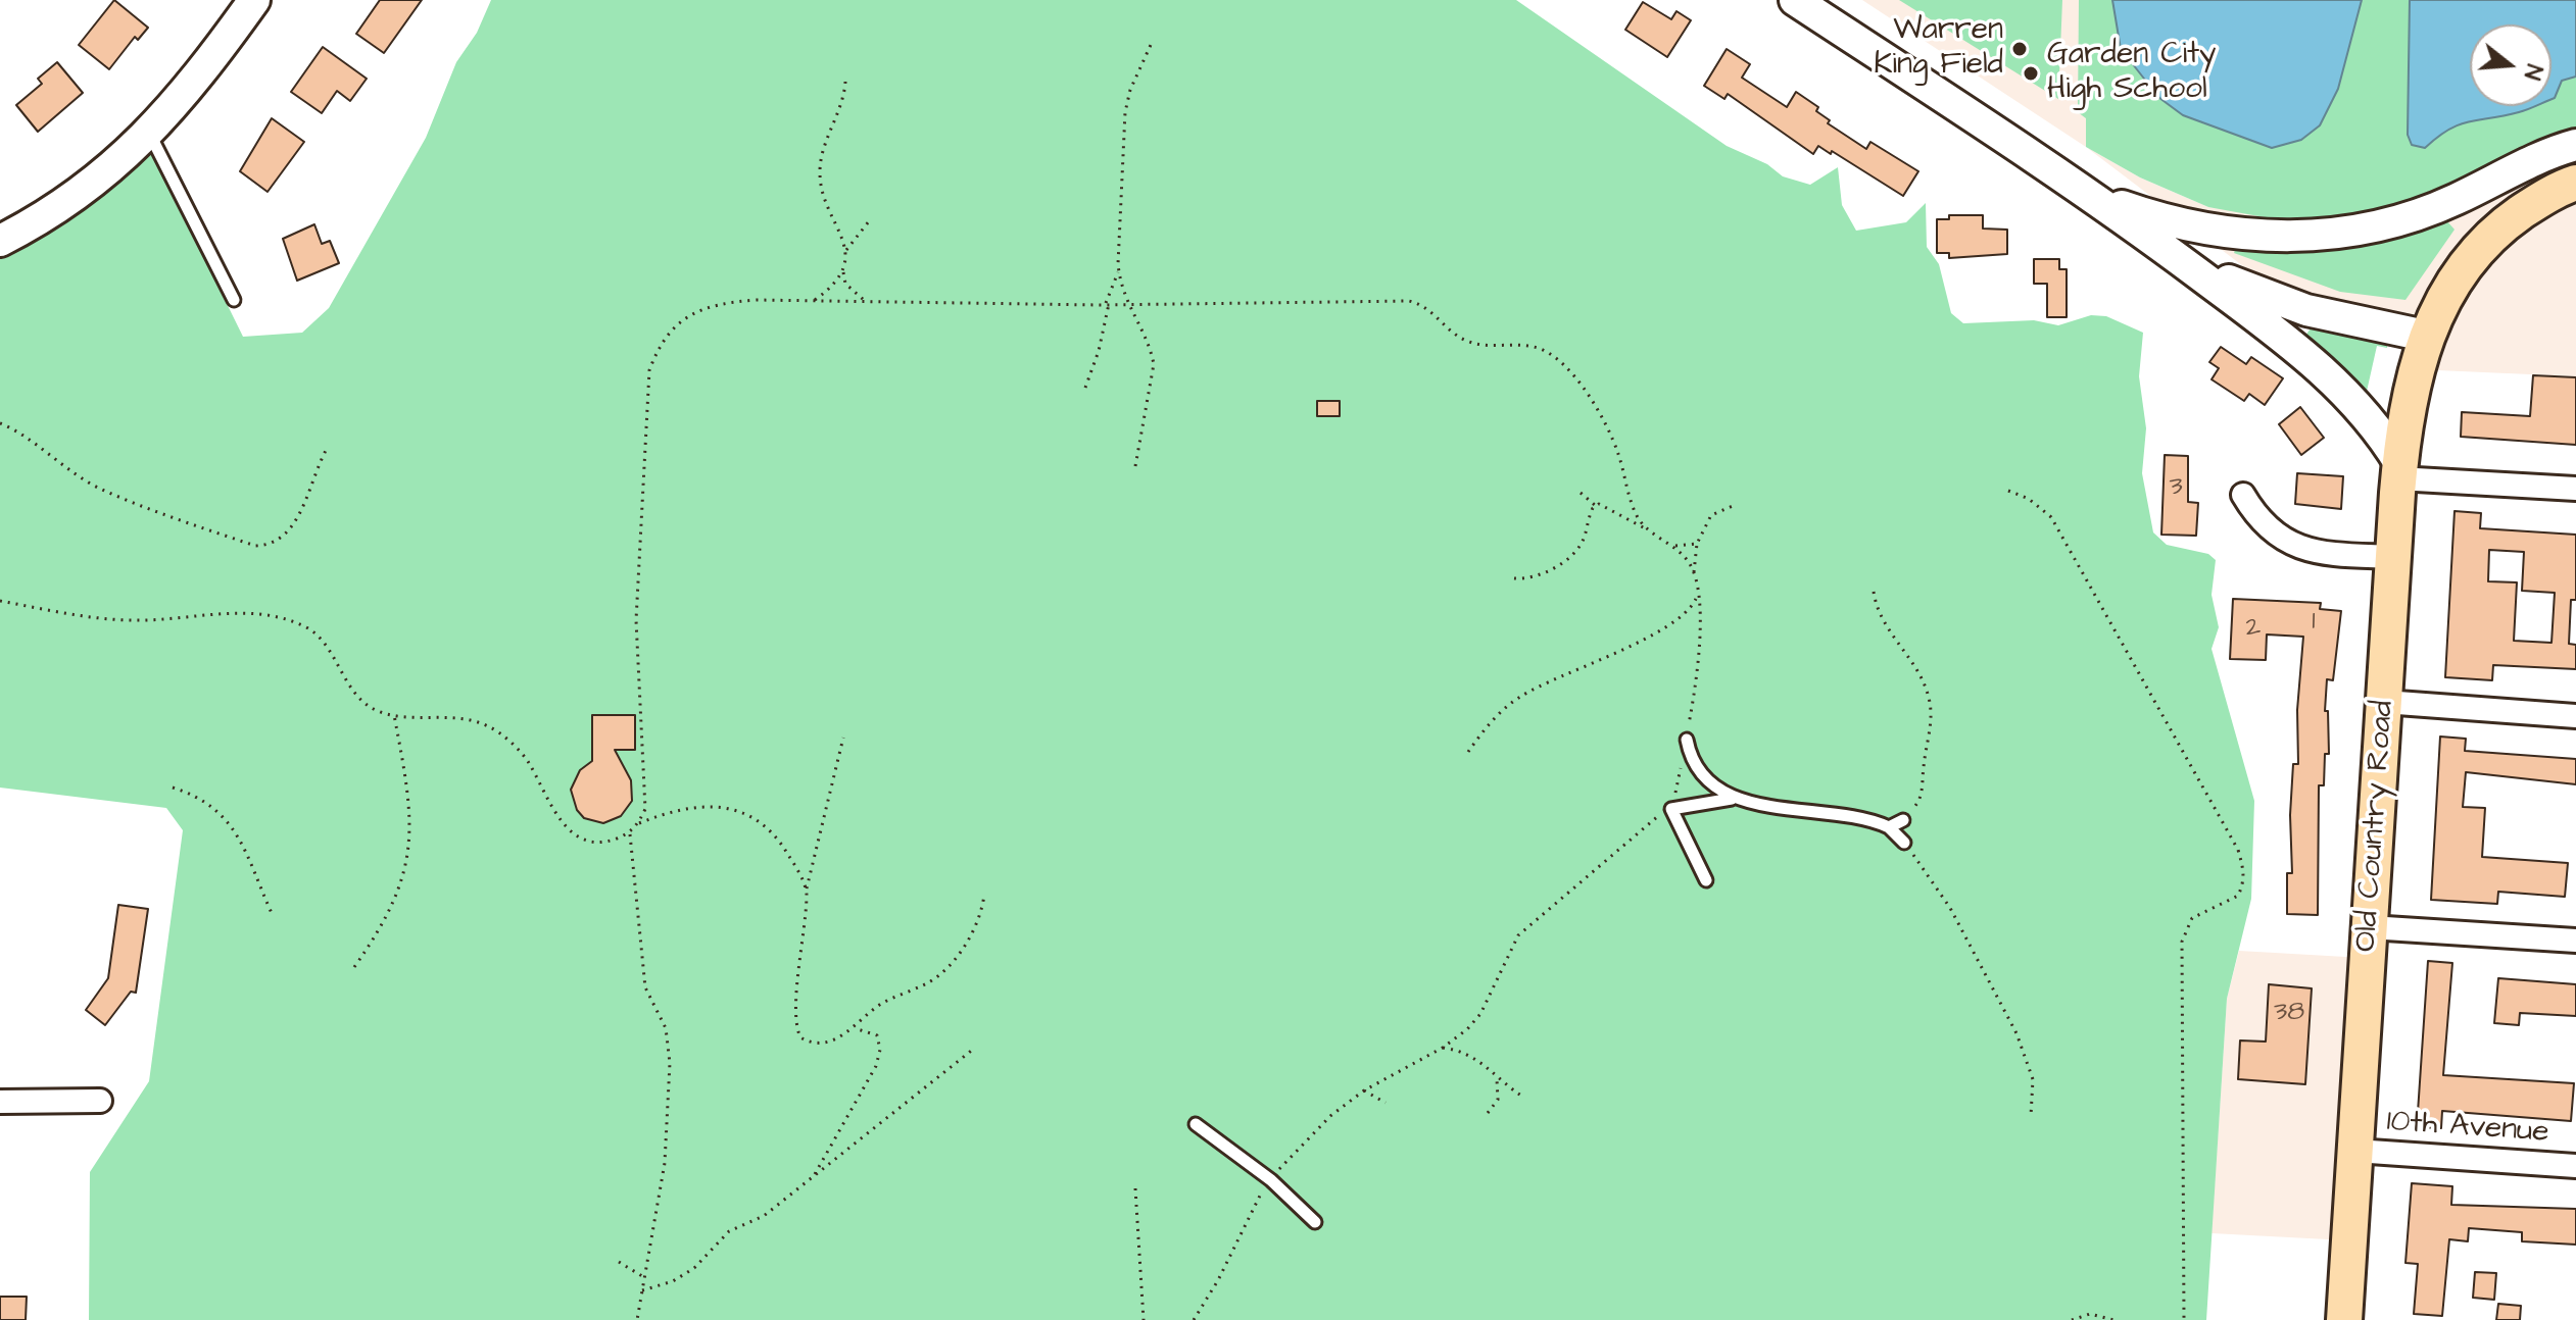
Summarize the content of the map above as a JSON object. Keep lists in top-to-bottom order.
{
  "streets": {
    "main road": ["Old Country Road"],
    "street": ["10th Avenue"]
  },
  "crossings": [
    ["Old Country Road", "10th Avenue"]
  ],
  "places": ["Warren King Field", "Garden City High School"],
  "house_numbers": [
    "3",
    "1",
    "2",
    "38"
  ],
  "north": "right"
}
